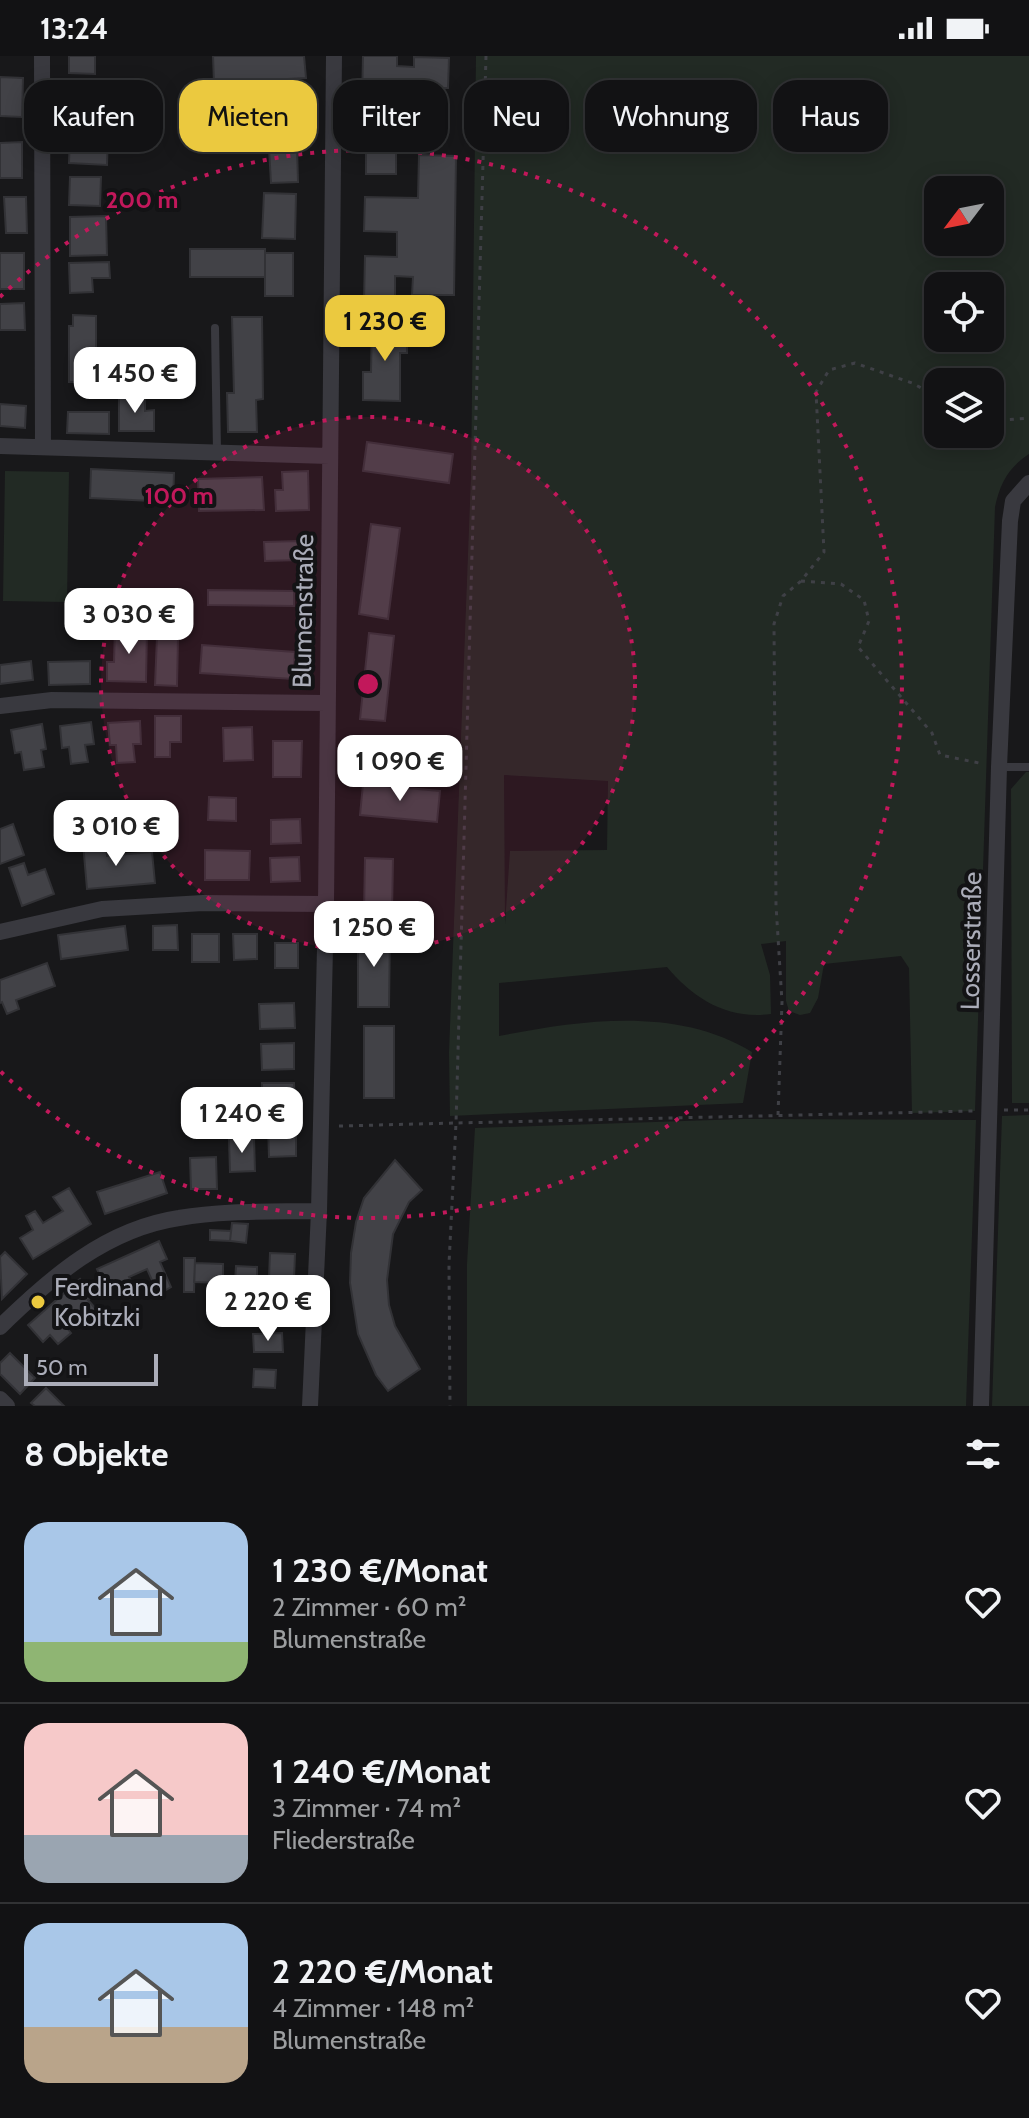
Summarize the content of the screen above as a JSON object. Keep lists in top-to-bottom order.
{
  "streets": {
    "street": ["Blumenstraße", "Losserstraße"]
  },
  "places": ["Ferdinand Kobitzki"],
  "scale_bar": "50 m",
  "north": "bottom left",
  "page": {
    "status": "13:24",
    "chip": [
      "Kaufen",
      "Mieten",
      "Filter",
      "Neu",
      "Wohnung",
      "Haus"
    ],
    "price": [
      "1 230 €",
      "1 450 €",
      "3 030 €",
      "1 090 €",
      "3 010 €",
      "1 250 €",
      "1 240 €",
      "2 220 €"
    ],
    "scale": "50 m",
    "heading": "8 Objekte",
    "list": [
      {
        "name": "1 230 €/Monat",
        "note": "2 Zimmer · 60 m² · Blumenstraße"
      },
      {
        "name": "1 240 €/Monat",
        "note": "3 Zimmer · 74 m² · Fliederstraße"
      },
      {
        "name": "2 220 €/Monat",
        "note": "4 Zimmer · 148 m² · Blumenstraße"
      }
    ]
  },
  "rings": ["200 m", "100 m"]
}
